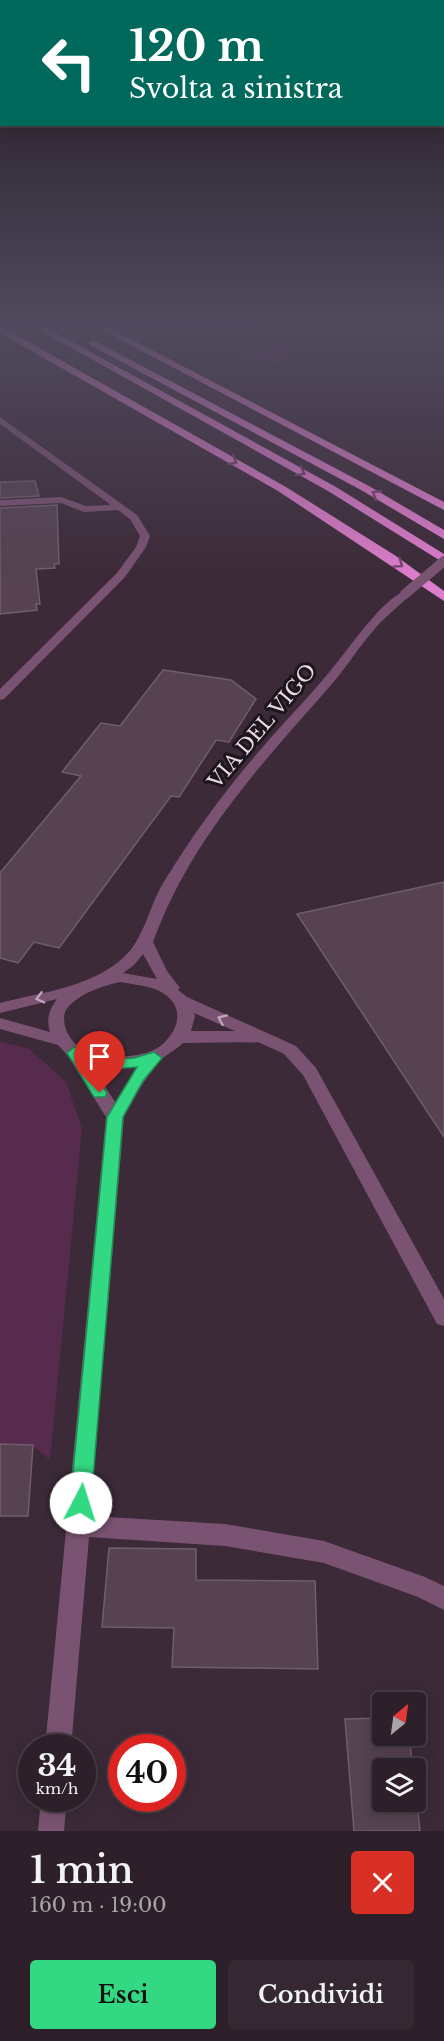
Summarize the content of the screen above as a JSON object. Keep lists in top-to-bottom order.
{
  "streets": {
    "street": ["VIA DEL VIGO"]
  },
  "north": "top right",
  "page": {
    "turn": ["120 m", "Svolta a sinistra"],
    "speed": "34 km/h",
    "limit": "40",
    "heading": ["1 min", "160 m · 19:00"],
    "buttons": ["Esci", "Condividi"]
  }
}
